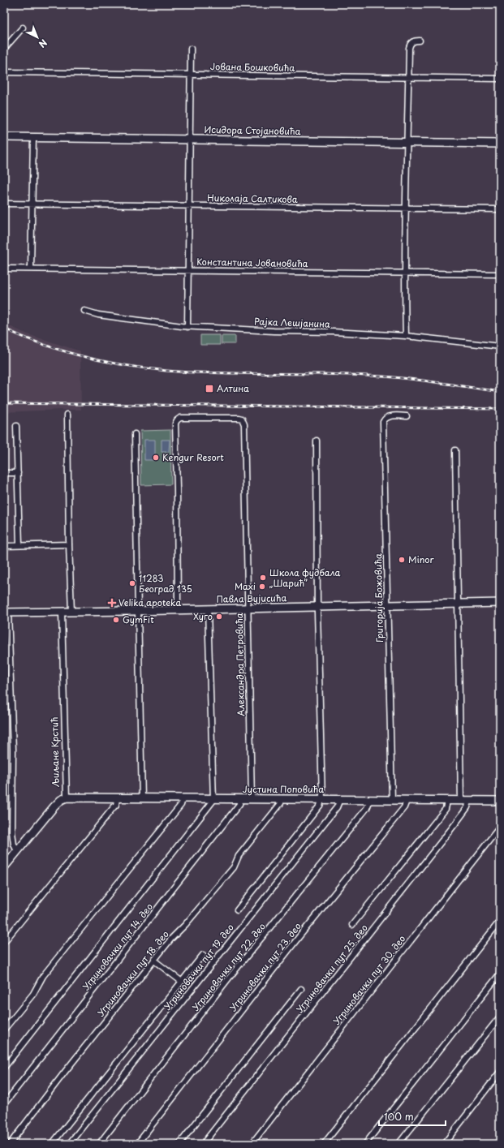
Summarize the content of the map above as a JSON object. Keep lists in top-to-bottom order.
{
  "streets": {
    "street": [
      "Јована Бошковића",
      "Исидора Стојановића",
      "Николаја Салтикова",
      "Константина Јовановића",
      "Рајка Лешјанина",
      "Григорија Божовића",
      "Павла Вујисића",
      "Александра Петровића",
      "Љиљане Крстић",
      "Јустина Поповића",
      "Угриновачки пут 14. део",
      "Угриновачки пут 19. део",
      "Угриновачки пут 22. део",
      "Угриновачки пут 23. део",
      "Угриновачки пут 25. део",
      "Угриновачки пут 18. део",
      "Угриновачки пут 30. део"
    ]
  },
  "crossings": [
    ["Григорија Божовића", "Павла Вујисића"],
    ["Григорија Божовића", "Јустина Поповића"],
    ["Павла Вујисића", "Александра Петровића"],
    ["Павла Вујисића", "Љиљане Крстић"],
    ["Александра Петровића", "Јустина Поповића"],
    ["Љиљане Крстић", "Јустина Поповића"],
    ["Јустина Поповића", "Угриновачки пут 14. део"],
    ["Јустина Поповића", "Угриновачки пут 19. део"],
    ["Јустина Поповића", "Угриновачки пут 22. део"],
    ["Јустина Поповића", "Угриновачки пут 23. део"],
    ["Јустина Поповића", "Угриновачки пут 25. део"],
    ["Јустина Поповића", "Угриновачки пут 18. део"]
  ],
  "places": {
    "transit": ["Алтина"],
    "other": [
      "Kengur Resort",
      "Minor",
      "Школа фудбала „Шарић”",
      "11283 Београд 135",
      "Maxi",
      "Хуго",
      "GymFit"
    ],
    "health": ["Velika apoteka"]
  },
  "scale_bar": "100 m",
  "north": "bottom right"
}
